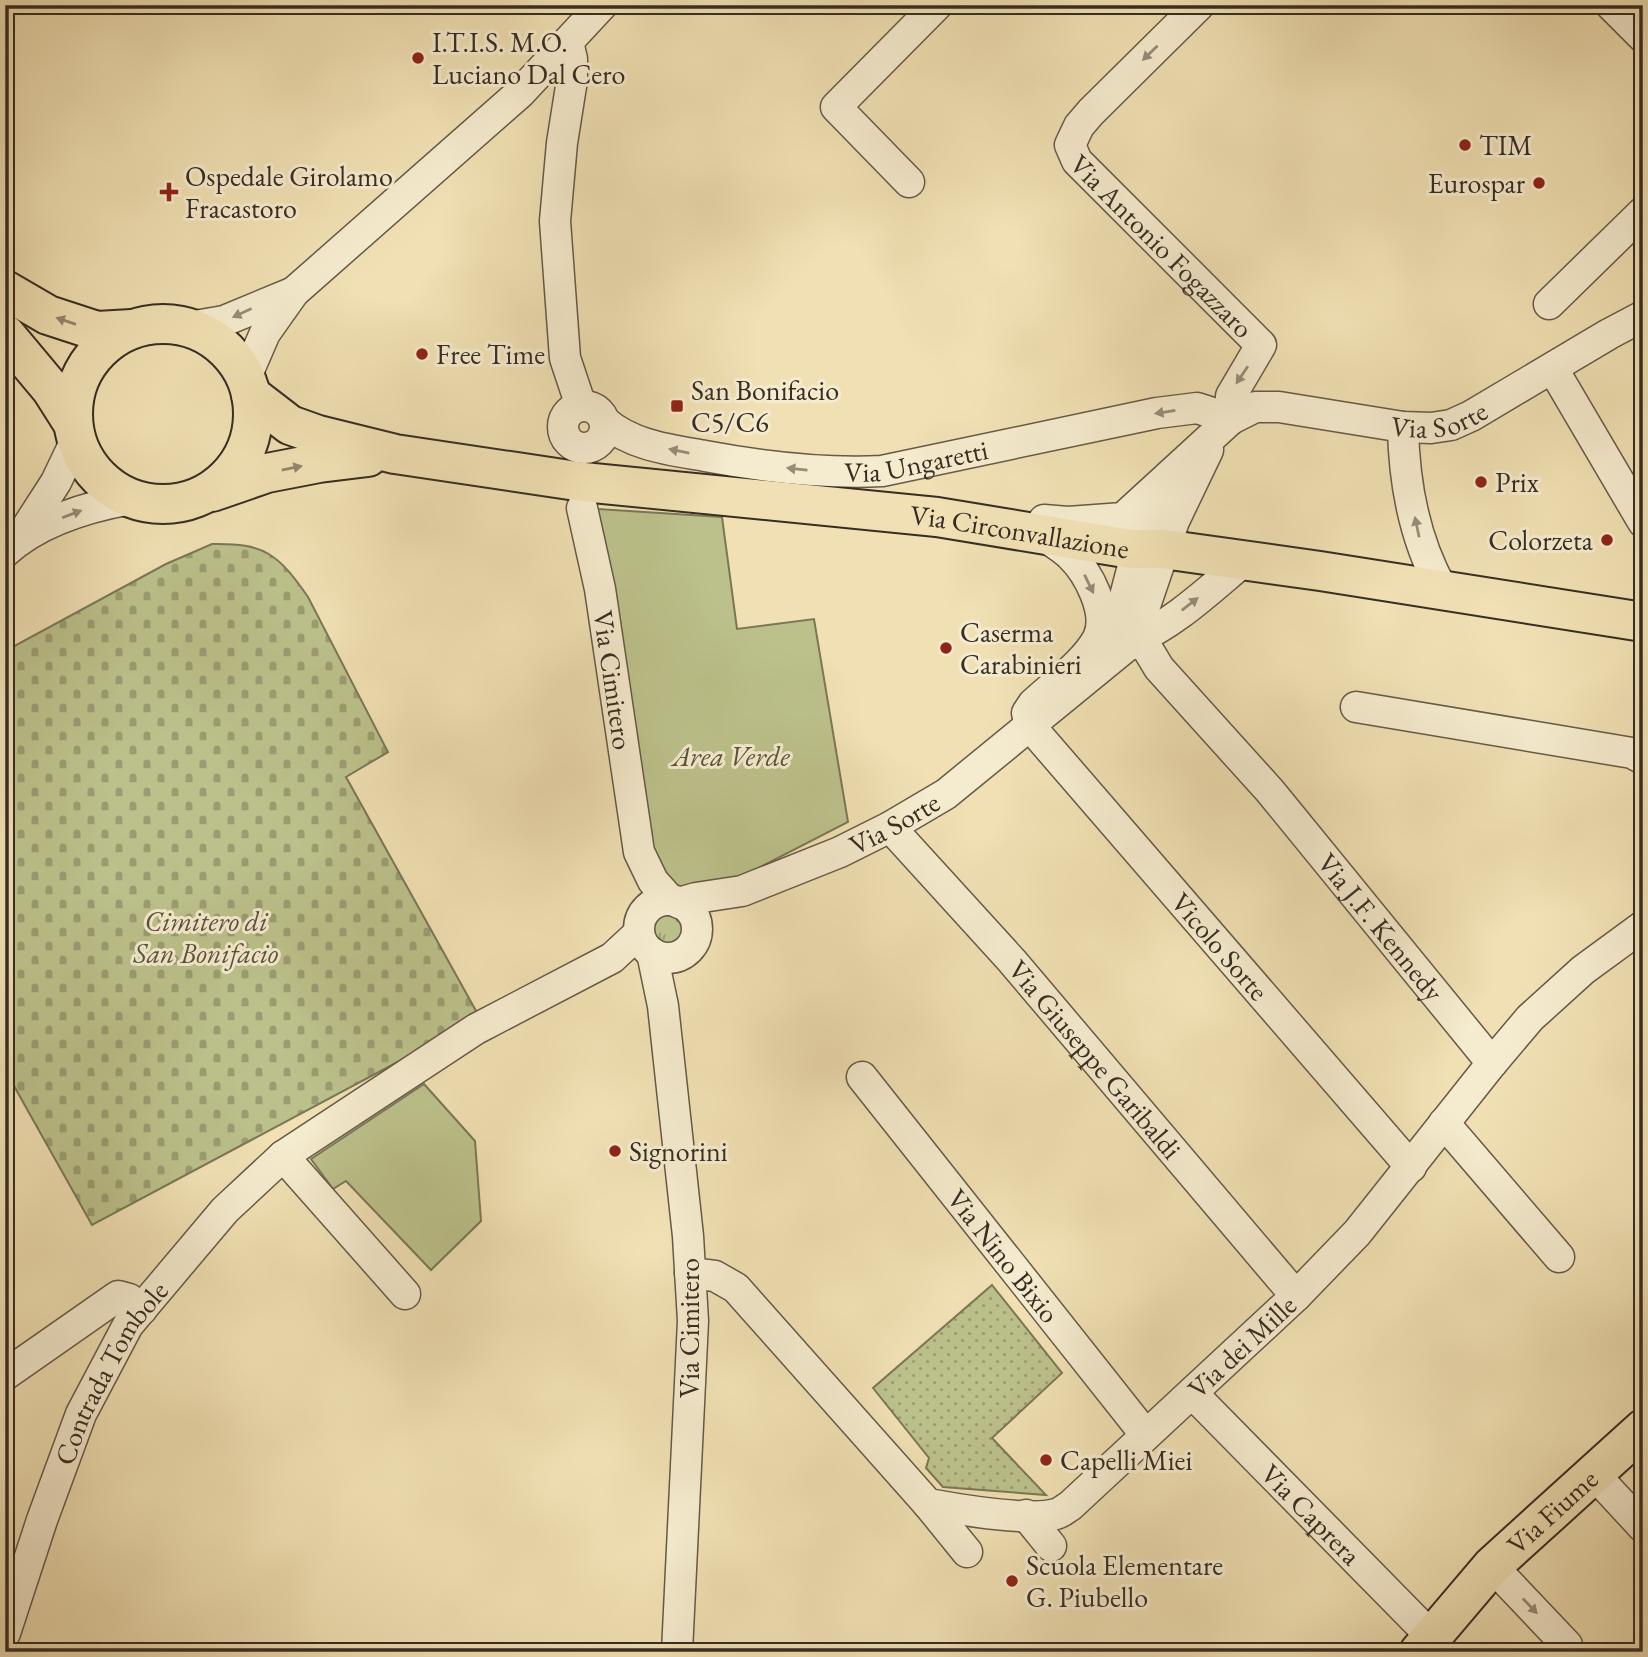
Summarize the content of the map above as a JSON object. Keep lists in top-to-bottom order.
{
  "streets": {
    "main road": ["Via Circonvallazione", "Via Fiume"],
    "street": [
      "Via Antonio Fogazzaro",
      "Via Sorte",
      "Via Ungaretti",
      "Via Cimitero",
      "Via J.F. Kennedy",
      "Vicolo Sorte",
      "Via Giuseppe Garibaldi",
      "Via Nino Bixio",
      "Via dei Mille",
      "Contrada Tombole",
      "Via Caprera"
    ]
  },
  "crossings": [
    ["Via Antonio Fogazzaro", "Via Sorte"],
    ["Via Antonio Fogazzaro", "Via Ungaretti"],
    ["Via Sorte", "Via Ungaretti"],
    ["Via Sorte", "Via Circonvallazione"],
    ["Via Sorte", "Via Cimitero"],
    ["Via Sorte", "Via J.F. Kennedy"],
    ["Via Sorte", "Vicolo Sorte"],
    ["Via Sorte", "Via Giuseppe Garibaldi"],
    ["Via Sorte", "Contrada Tombole"],
    ["Via Cimitero", "Contrada Tombole"],
    ["Via J.F. Kennedy", "Via dei Mille"],
    ["Vicolo Sorte", "Via dei Mille"],
    ["Via Giuseppe Garibaldi", "Via dei Mille"],
    ["Via Nino Bixio", "Via dei Mille"],
    ["Via dei Mille", "Via Caprera"],
    ["Via Fiume", "Via Caprera"]
  ],
  "parks": ["Area Verde", "Cimitero di San Bonifacio"],
  "places": {
    "other": [
      "I.T.I.S. M.O. Luciano Dal Cero",
      "TIM",
      "Eurospar",
      "Free Time",
      "Prix",
      "Colorzeta",
      "Caserma Carabinieri",
      "Signorini",
      "Capelli Miei",
      "Scuola Elementare G. Piubello"
    ],
    "health": ["Ospedale Girolamo Fracastoro"],
    "transit": ["San Bonifacio C5/C6"]
  }
}
